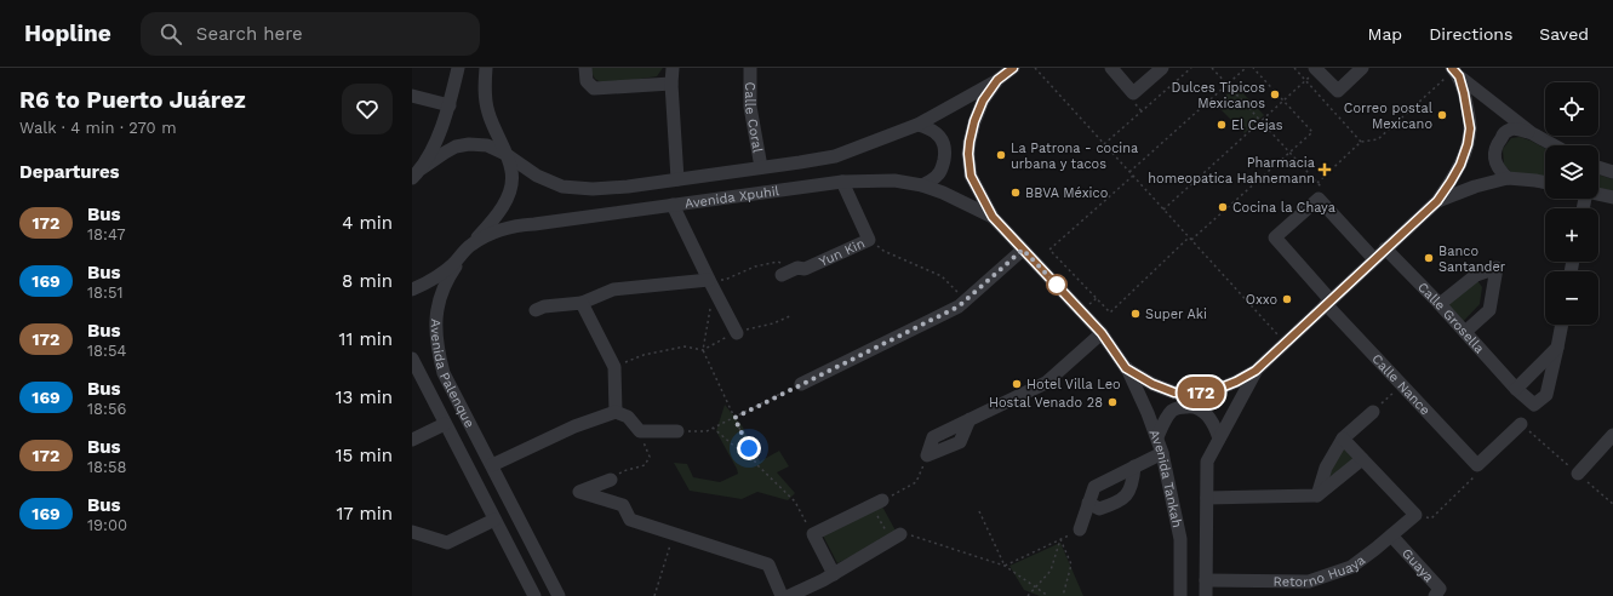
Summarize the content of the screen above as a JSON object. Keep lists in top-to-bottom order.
{
  "streets": {
    "street": [
      "Calle Coral",
      "Avenida Xpuhil",
      "Yun Kin",
      "Calle Grosella",
      "Avenida Palenque",
      "Calle Nance",
      "Avenida Tankah",
      "Guaya",
      "Retorno Huaya"
    ]
  },
  "crossings": [
    ["Calle Coral", "Avenida Xpuhil"],
    ["Avenida Xpuhil", "Yun Kin"],
    ["Avenida Xpuhil", "Avenida Palenque"],
    ["Avenida Xpuhil", "Avenida Tankah"],
    ["Guaya", "Retorno Huaya"]
  ],
  "places": {
    "other": [
      "Dulces Típicos Mexicanos",
      "Correo postal Mexicano",
      "El Cejas",
      "La Patrona - cocina urbana y tacos",
      "BBVA México",
      "Cocina la Chaya",
      "Banco Santander",
      "Oxxo",
      "Super Aki",
      "Hotel Villa Leo",
      "Hostal Venado 28"
    ],
    "health": ["Pharmacia homeopatica Hahnemann"]
  },
  "lines": ["bus line 172"],
  "page": {
    "header": "Hopline",
    "search": "Search here",
    "nav": ["Map", "Directions", "Saved"],
    "heading": [
      ["R6 to Puerto Juárez", "Walk · 4 min · 270 m"],
      "Departures"
    ],
    "on_map": "172",
    "map_buttons": ["+", "−"],
    "list": [
      {
        "mark": "172",
        "name": "Bus",
        "note": "18:47",
        "value": "4 min"
      },
      {
        "mark": "169",
        "name": "Bus",
        "note": "18:51",
        "value": "8 min"
      },
      {
        "mark": "172",
        "name": "Bus",
        "note": "18:54",
        "value": "11 min"
      },
      {
        "mark": "169",
        "name": "Bus",
        "note": "18:56",
        "value": "13 min"
      },
      {
        "mark": "172",
        "name": "Bus",
        "note": "18:58",
        "value": "15 min"
      },
      {
        "mark": "169",
        "name": "Bus",
        "note": "19:00",
        "value": "17 min"
      }
    ]
  }
}
